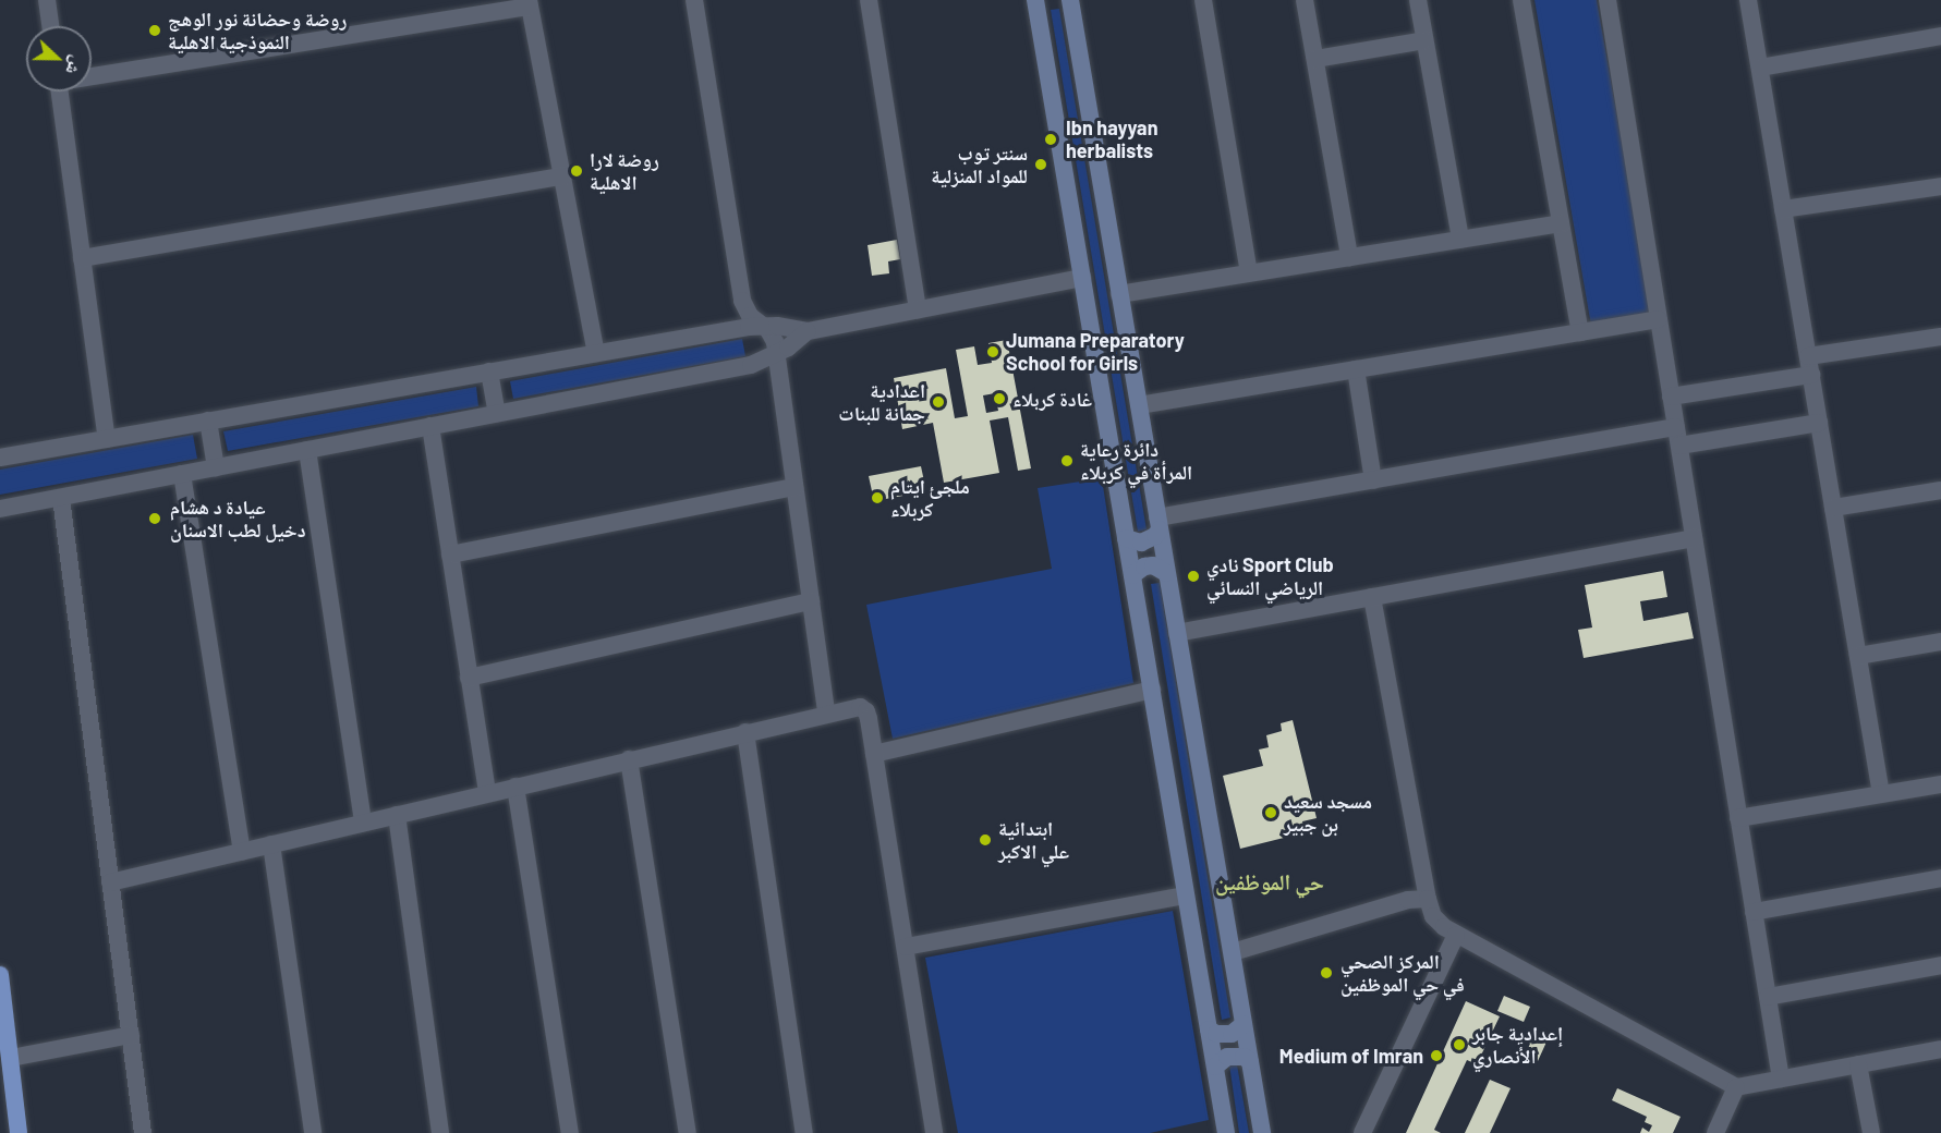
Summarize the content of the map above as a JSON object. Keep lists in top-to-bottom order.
{
  "districts": ["حي الموظفين"],
  "places": [
    "روضة وحضانة نور الوهج النموذجية الاهلية",
    "Ibn hayyan herbalists",
    "سنتر توب للمواد المنزلية",
    "روضة لارا الاهلية",
    "Jumana Preparatory School for Girls",
    "غادة كربلاء",
    "اعدادية جمانة للبنات",
    "دائرة رعاية المرأة في كربلاء",
    "ملجئ ايتام كربلاء",
    "عيادة د هشام دخيل لطب الاسنان",
    "نادي Sport Club الرياضي النسائي",
    "مسجد سعيد بن جبير",
    "ابتدائية علي الاكبر",
    "المركز الصحي في حي الموظفين",
    "إعدادية جابر الأنصاري",
    "Medium of Imran"
  ],
  "north": "right"
}
